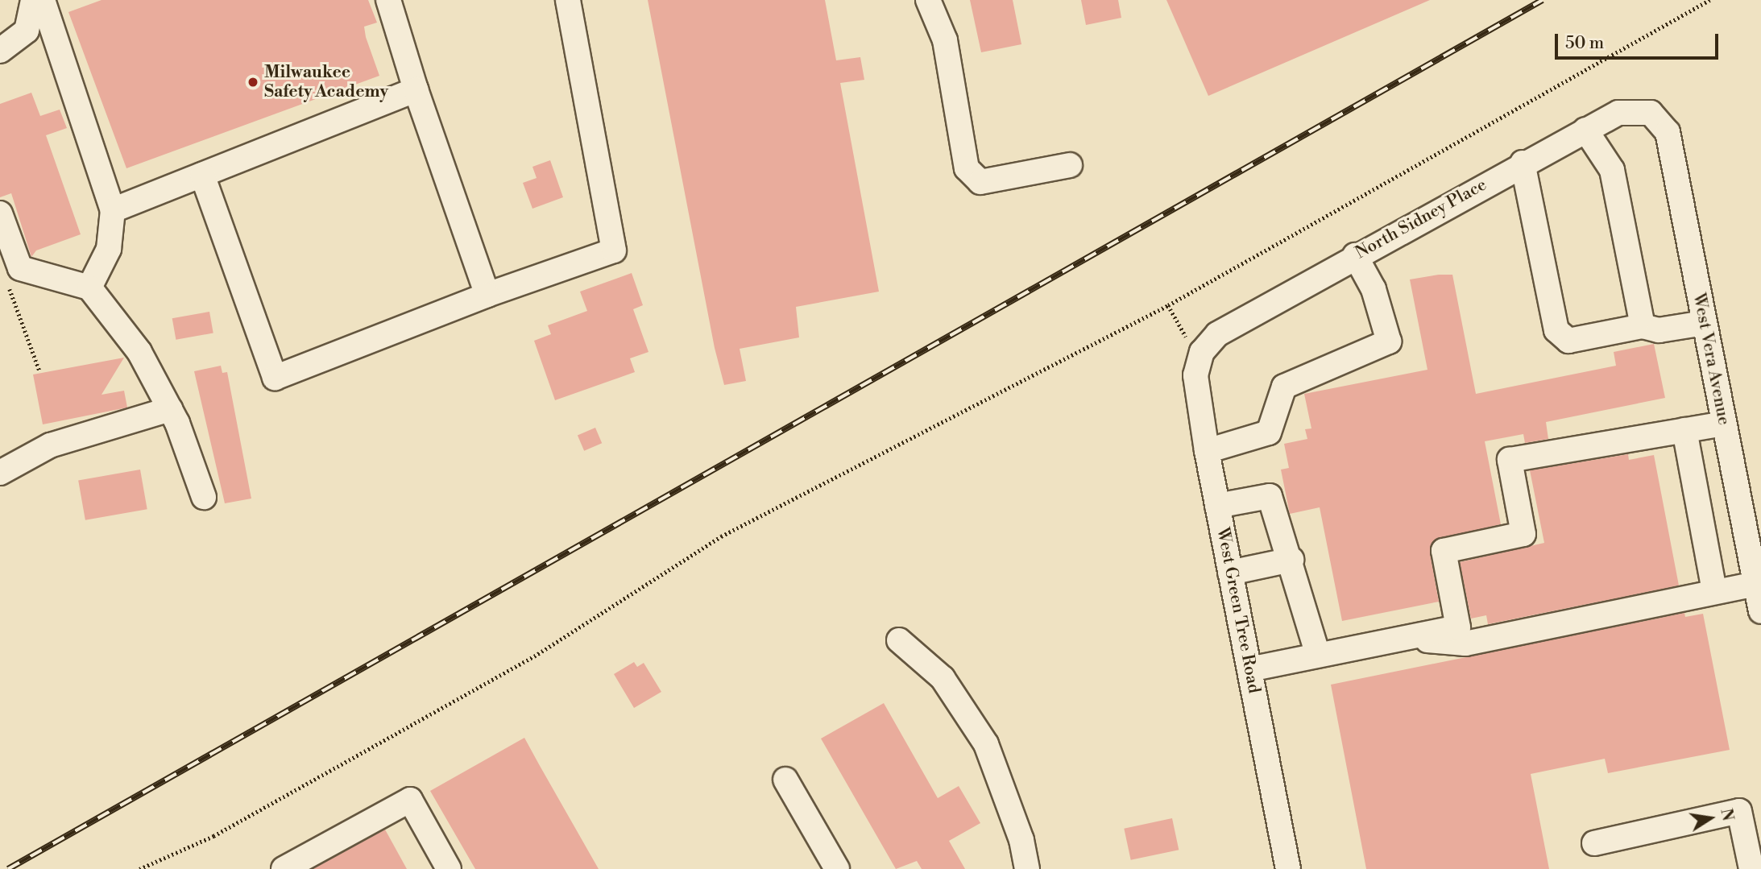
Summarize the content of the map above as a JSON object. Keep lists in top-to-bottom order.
{
  "streets": {
    "street": ["North Sidney Place", "West Vera Avenue", "West Green Tree Road"]
  },
  "crossings": [
    ["North Sidney Place", "West Vera Avenue"],
    ["North Sidney Place", "West Green Tree Road"]
  ],
  "places": ["Milwaukee Safety Academy"],
  "scale_bar": "50 m",
  "north": "right"
}
